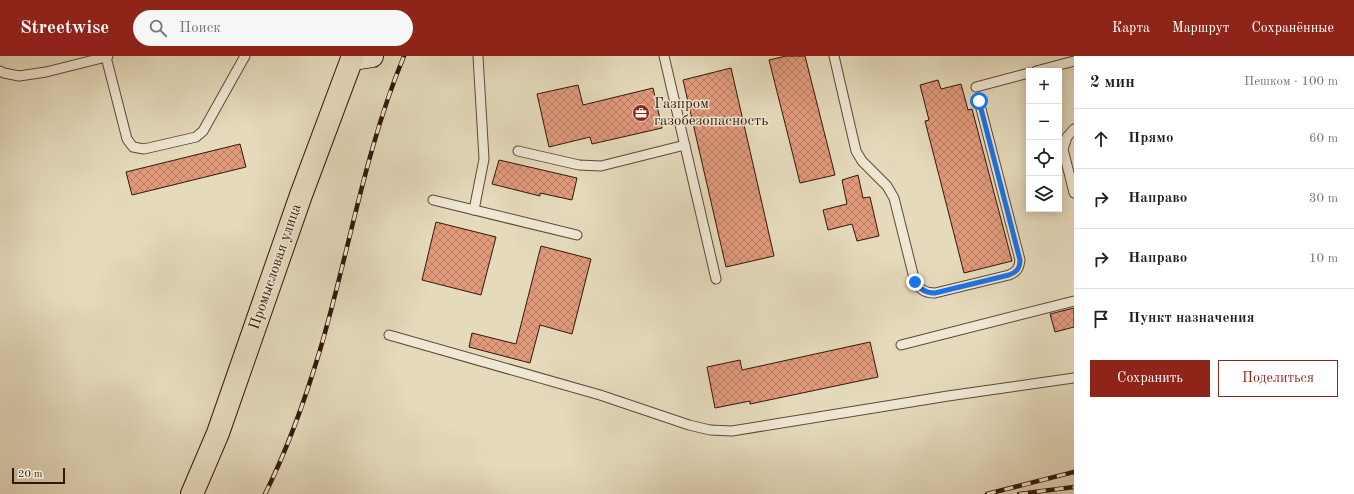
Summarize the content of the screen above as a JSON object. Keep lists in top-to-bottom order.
{
  "streets": {
    "highway": ["Промысловая улица"]
  },
  "places": {
    "office": ["Газпром газобезопасность"]
  },
  "scale_bar": "20 m",
  "page": {
    "header": "Streetwise",
    "search": "Поиск",
    "nav": ["Карта", "Маршрут", "Сохранённые"],
    "heading": ["2 мин", "Пешком · 100 m"],
    "map_buttons": ["+", "−"],
    "list": [
      ["Прямо", "60 m"],
      ["Направо", "30 m"],
      ["Направо", "10 m"],
      "Пункт назначения"
    ],
    "buttons": ["Сохранить", "Поделиться"],
    "scale": "20 m"
  }
}
